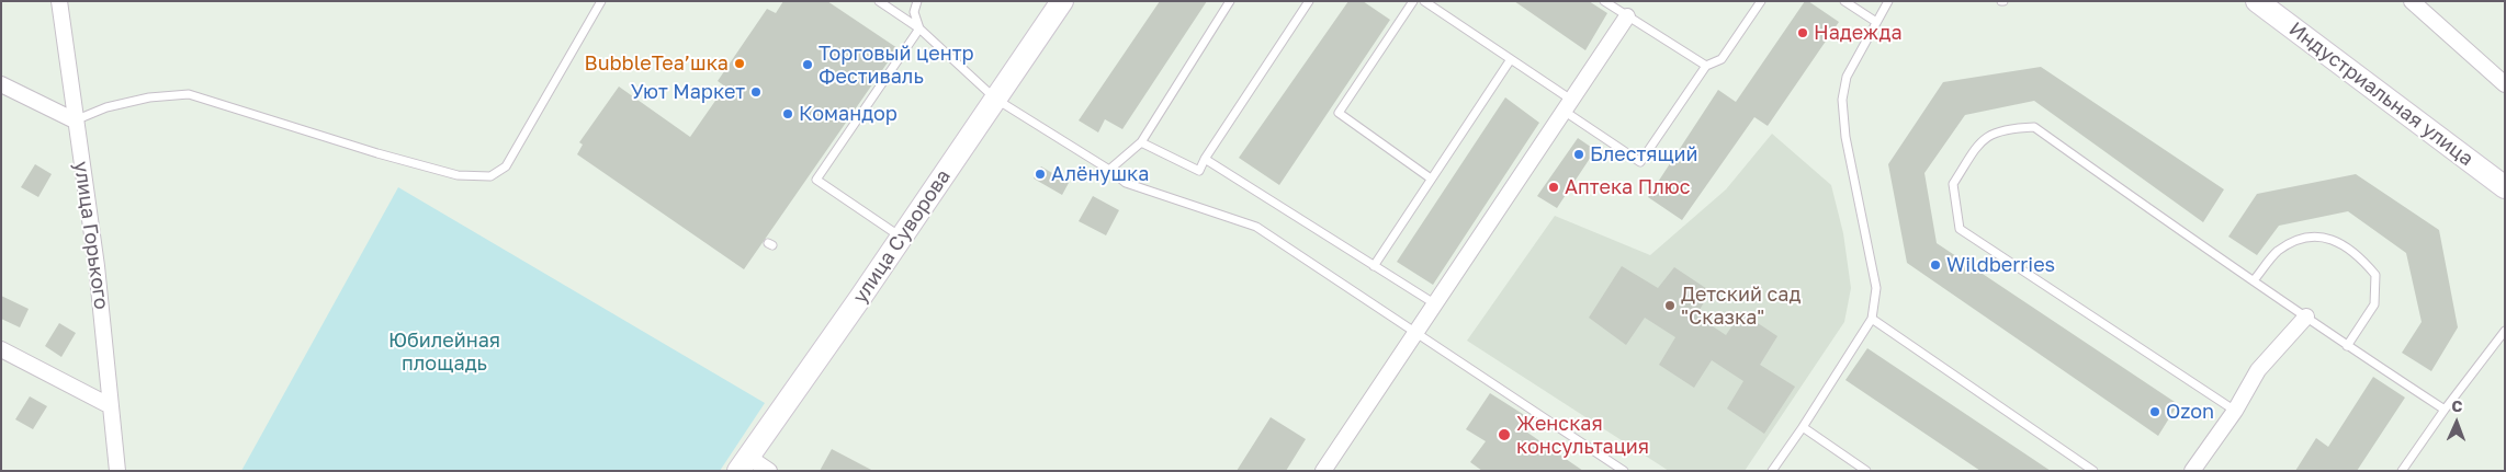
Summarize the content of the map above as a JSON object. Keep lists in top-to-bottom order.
{
  "streets": {
    "street": ["Индустриальная улица", "улица Горького", "улица Суворова"]
  },
  "parks": ["Юбилейная площадь"],
  "places": [
    "Надежда",
    "BubbleTea’шка",
    "Торговый центр Фестиваль",
    "Уют Маркет",
    "Командор",
    "Блестящий",
    "Алёнушка",
    "Аптека Плюс",
    "Wildberries",
    "Детский сад \"Сказка\"",
    "Ozon",
    "Женская консультация"
  ],
  "north": "top"
}
